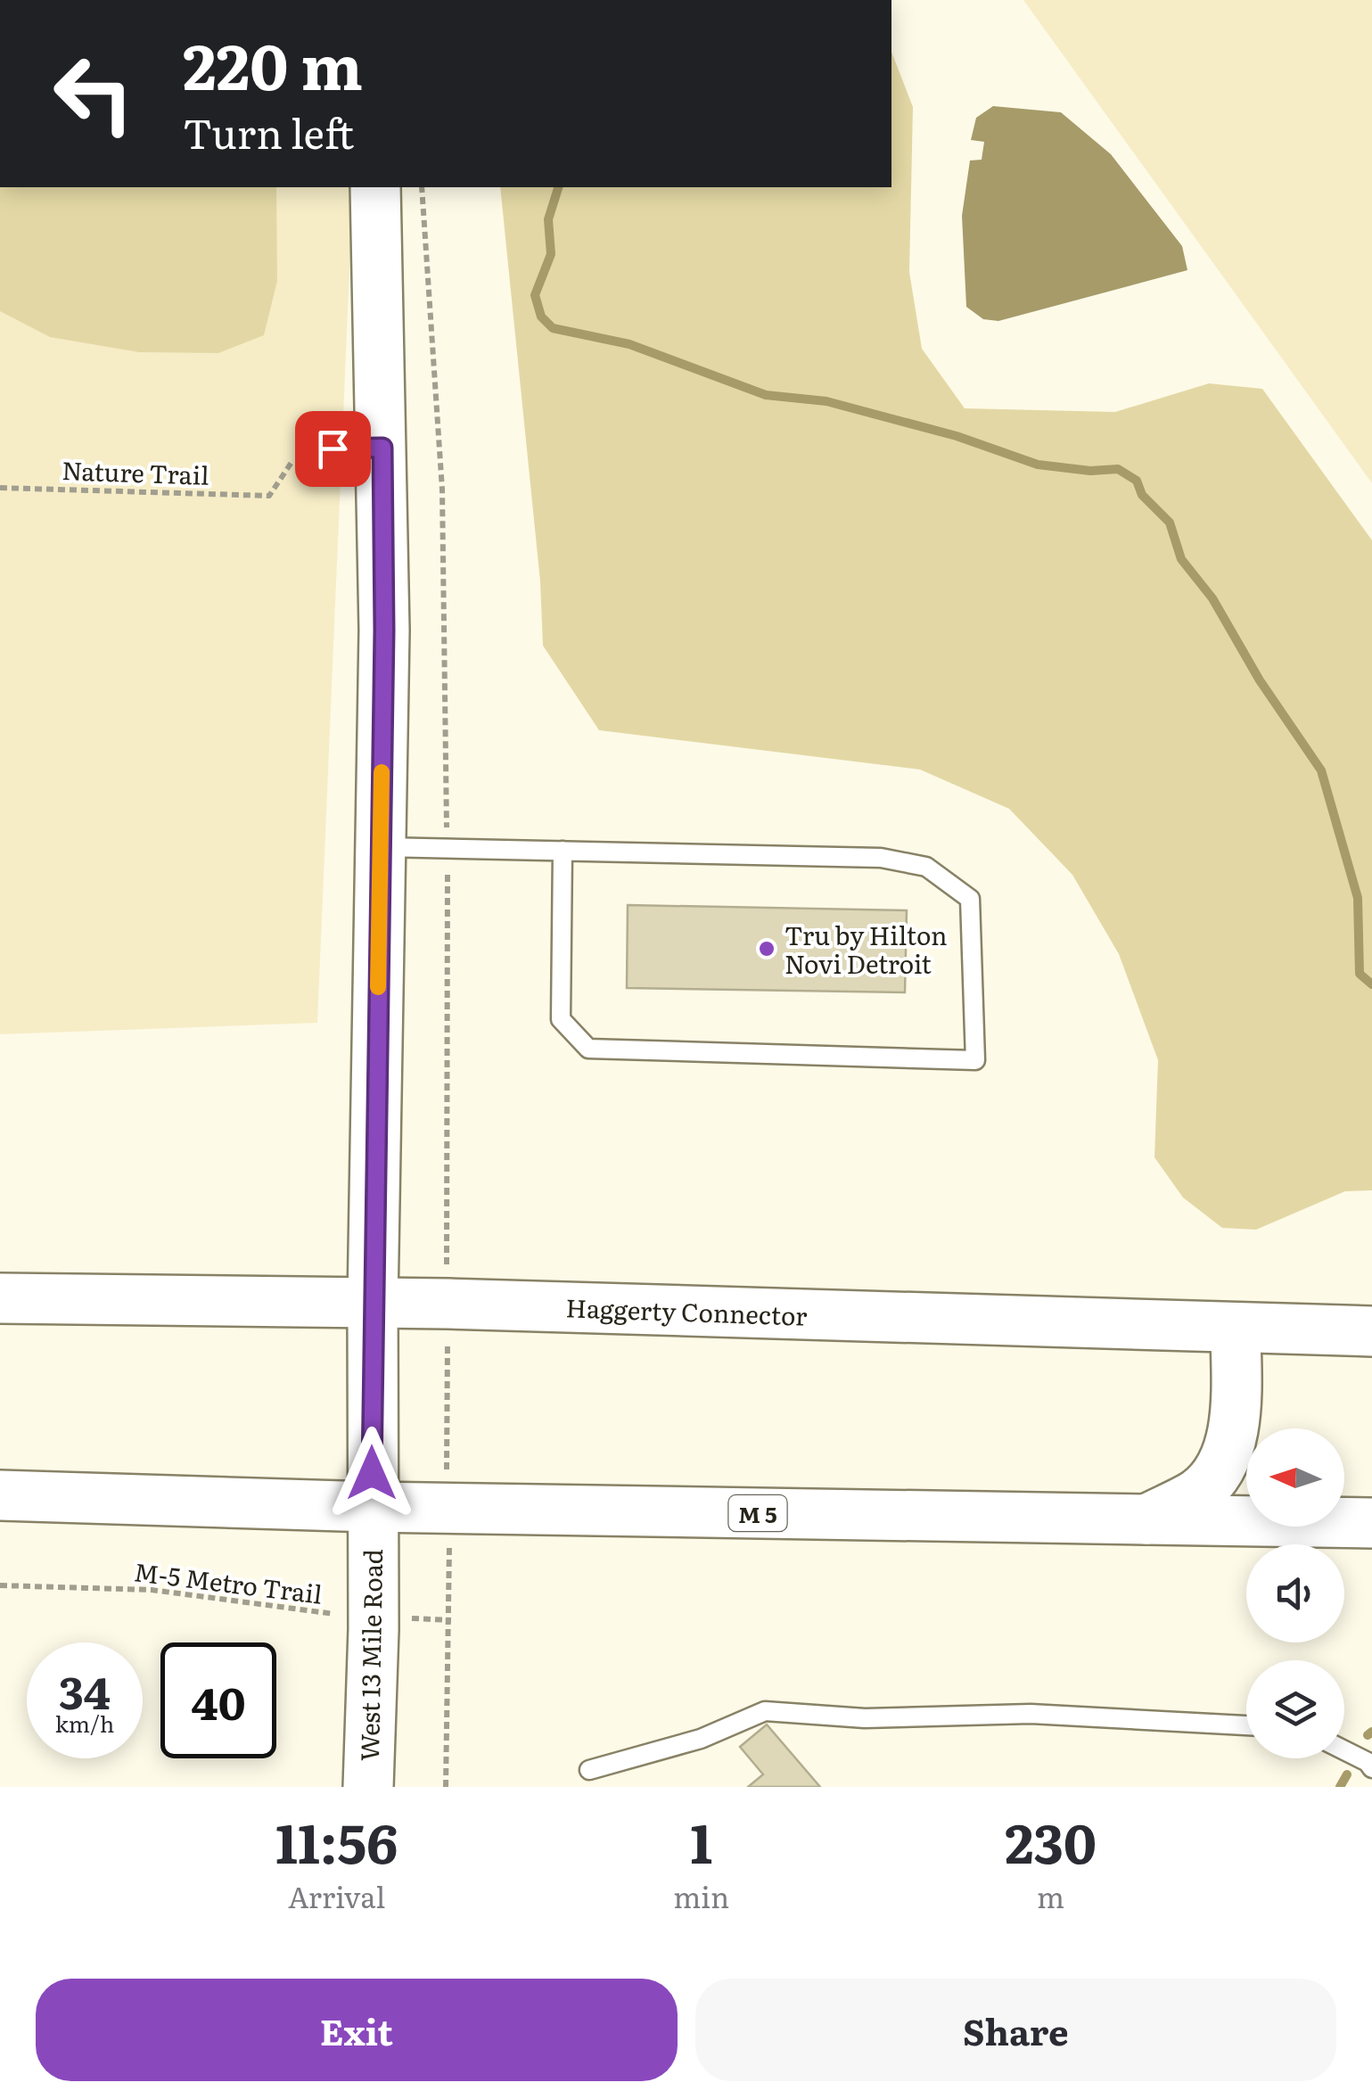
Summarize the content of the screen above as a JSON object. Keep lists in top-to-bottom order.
{
  "streets": {
    "main road": ["Haggerty Connector", "M 5", "West 13 Mile Road"],
    "path": ["Nature Trail", "M-5 Metro Trail"]
  },
  "crossings": [
    ["Haggerty Connector", "West 13 Mile Road"],
    ["M 5", "West 13 Mile Road"],
    ["M-5 Metro Trail", "West 13 Mile Road"]
  ],
  "places": ["Tru by Hilton Novi Detroit"],
  "north": "left",
  "page": {
    "turn": ["220 m", "Turn left"],
    "speed": "34 km/h",
    "limit": "40",
    "eta": [
      "11:56",
      "Arrival",
      "1",
      "min",
      "230",
      "m"
    ],
    "buttons": ["Exit", "Share"]
  }
}
